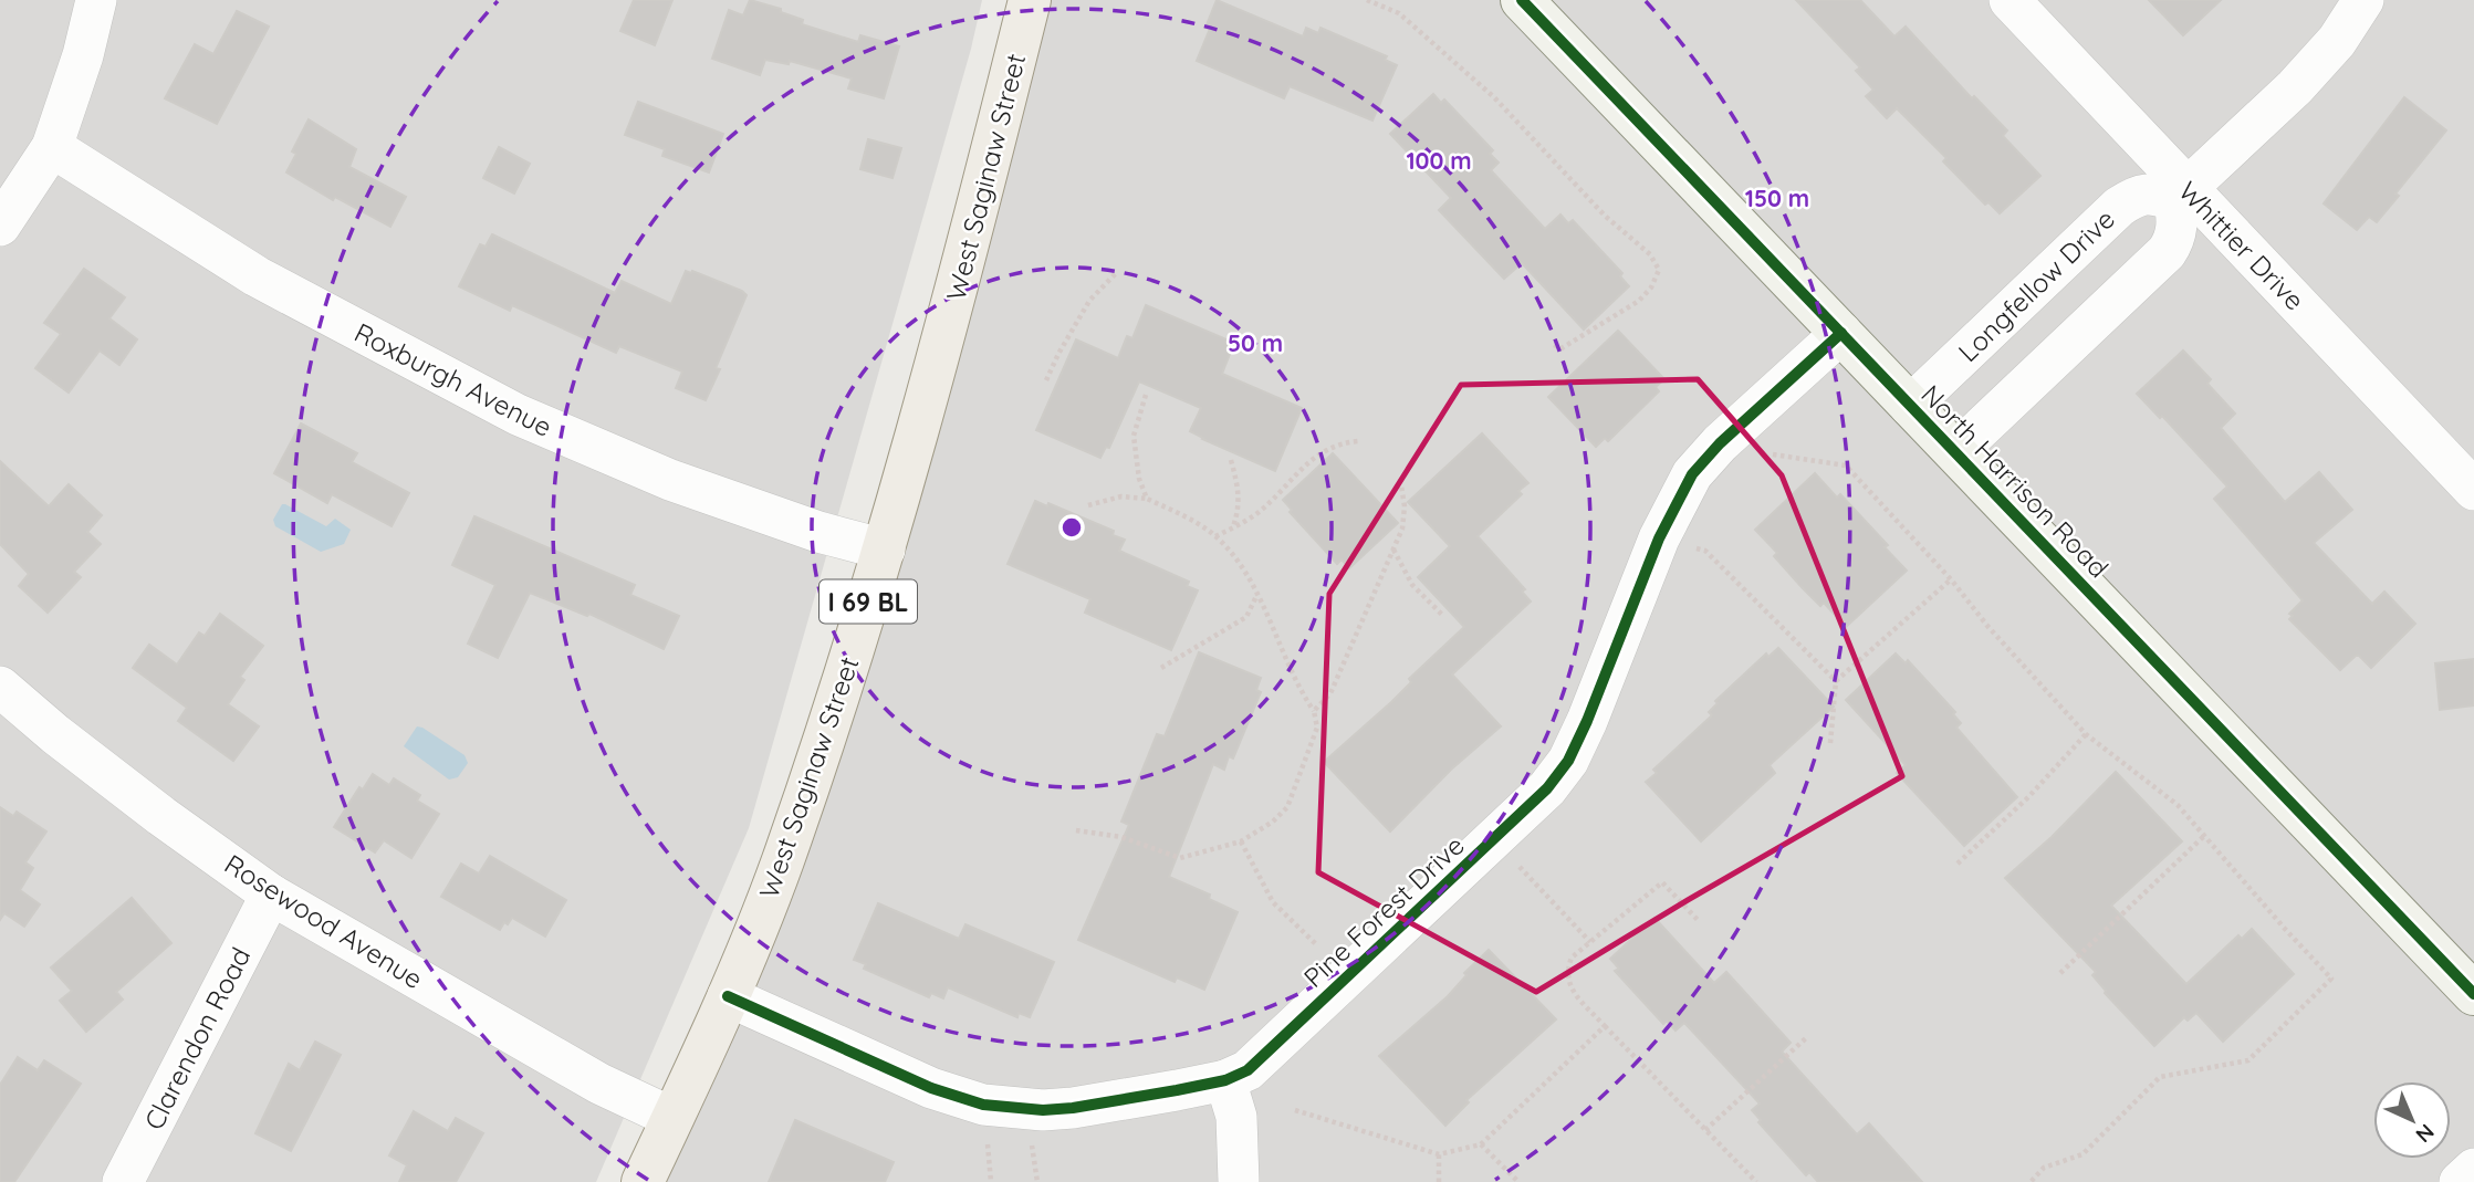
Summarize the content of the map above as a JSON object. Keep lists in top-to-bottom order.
{
  "streets": {
    "main road": ["West Saginaw Street", "I 69 BL"],
    "street": [
      "Whittier Drive",
      "Longfellow Drive",
      "Roxburgh Avenue",
      "North Harrison Road",
      "Pine Forest Drive",
      "Rosewood Avenue",
      "Clarendon Road"
    ]
  },
  "crossings": [
    ["West Saginaw Street", "Roxburgh Avenue"],
    ["West Saginaw Street", "Pine Forest Drive"],
    ["West Saginaw Street", "Rosewood Avenue"],
    ["Whittier Drive", "Longfellow Drive"],
    ["Longfellow Drive", "North Harrison Road"],
    ["North Harrison Road", "Pine Forest Drive"],
    ["Rosewood Avenue", "Clarendon Road"]
  ],
  "north": "bottom right",
  "rings": ["100 m", "150 m", "50 m"]
}
